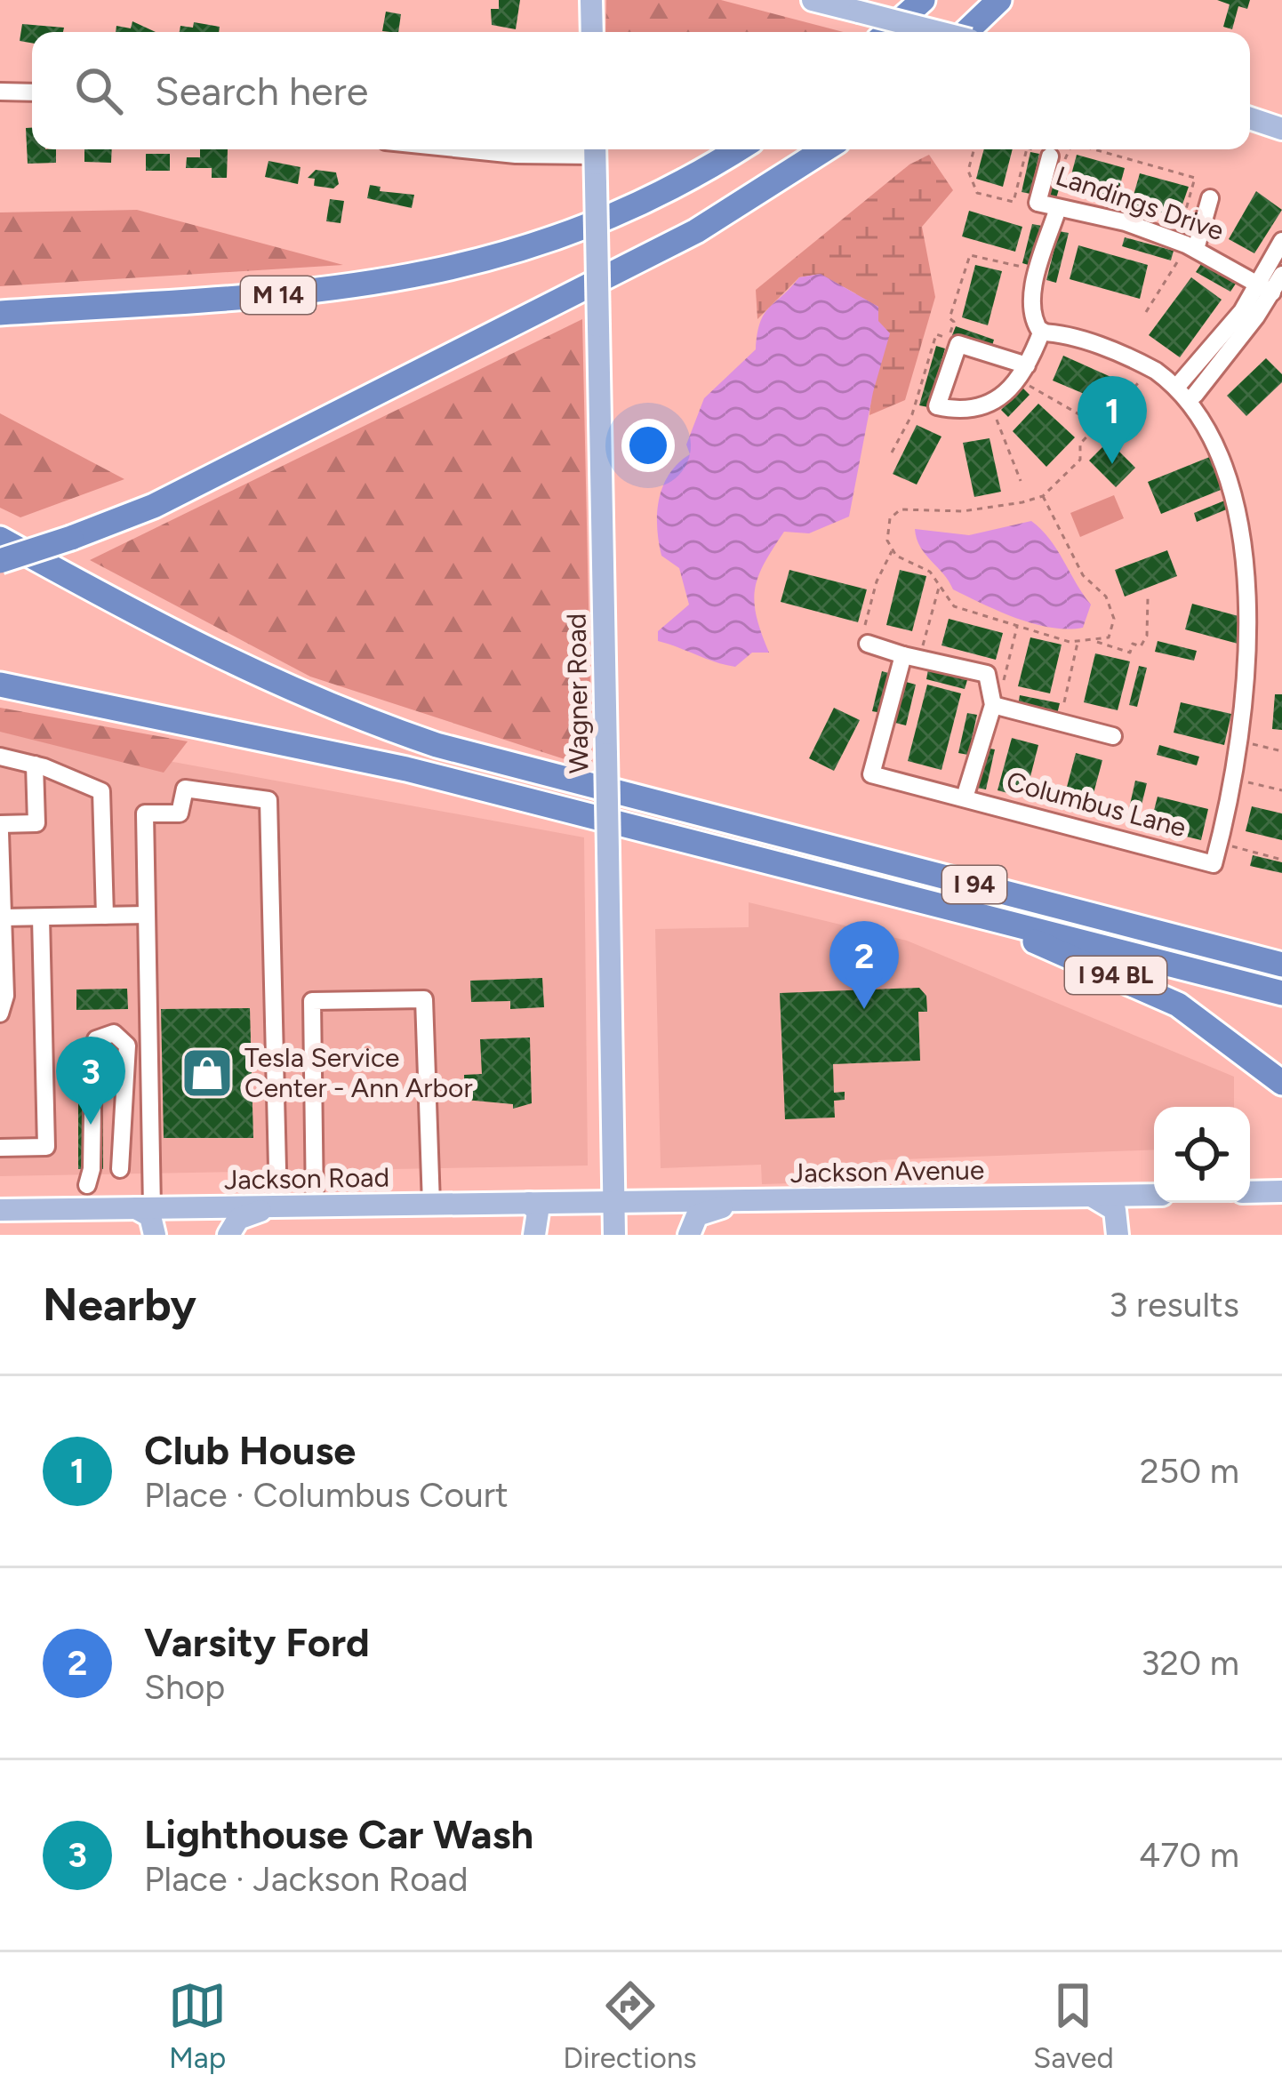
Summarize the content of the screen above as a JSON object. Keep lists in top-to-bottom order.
{
  "streets": {
    "highway": ["M 14", "I 94", "I 94 BL"],
    "main road": ["Wagner Road", "Jackson Avenue", "Jackson Road"],
    "street": ["Landings Drive", "Columbus Lane"]
  },
  "crossings": [
    ["Wagner Road", "Jackson Avenue"],
    ["Wagner Road", "Jackson Road"],
    ["I 94", "I 94 BL"],
    ["Jackson Avenue", "Jackson Road"]
  ],
  "places": {
    "shop": ["Tesla Service Center - Ann Arbor"]
  },
  "page": {
    "search": "Search here",
    "pins": ["1", "2", "3"],
    "heading": ["Nearby", "3 results"],
    "list": [
      {
        "mark": "1",
        "name": "Club House",
        "note": "Place · Columbus Court",
        "value": "250 m"
      },
      {
        "mark": "2",
        "name": "Varsity Ford",
        "note": "Shop",
        "value": "320 m"
      },
      {
        "mark": "3",
        "name": "Lighthouse Car Wash",
        "note": "Place · Jackson Road",
        "value": "470 m"
      }
    ],
    "nav": ["Map", "Directions", "Saved"]
  }
}
